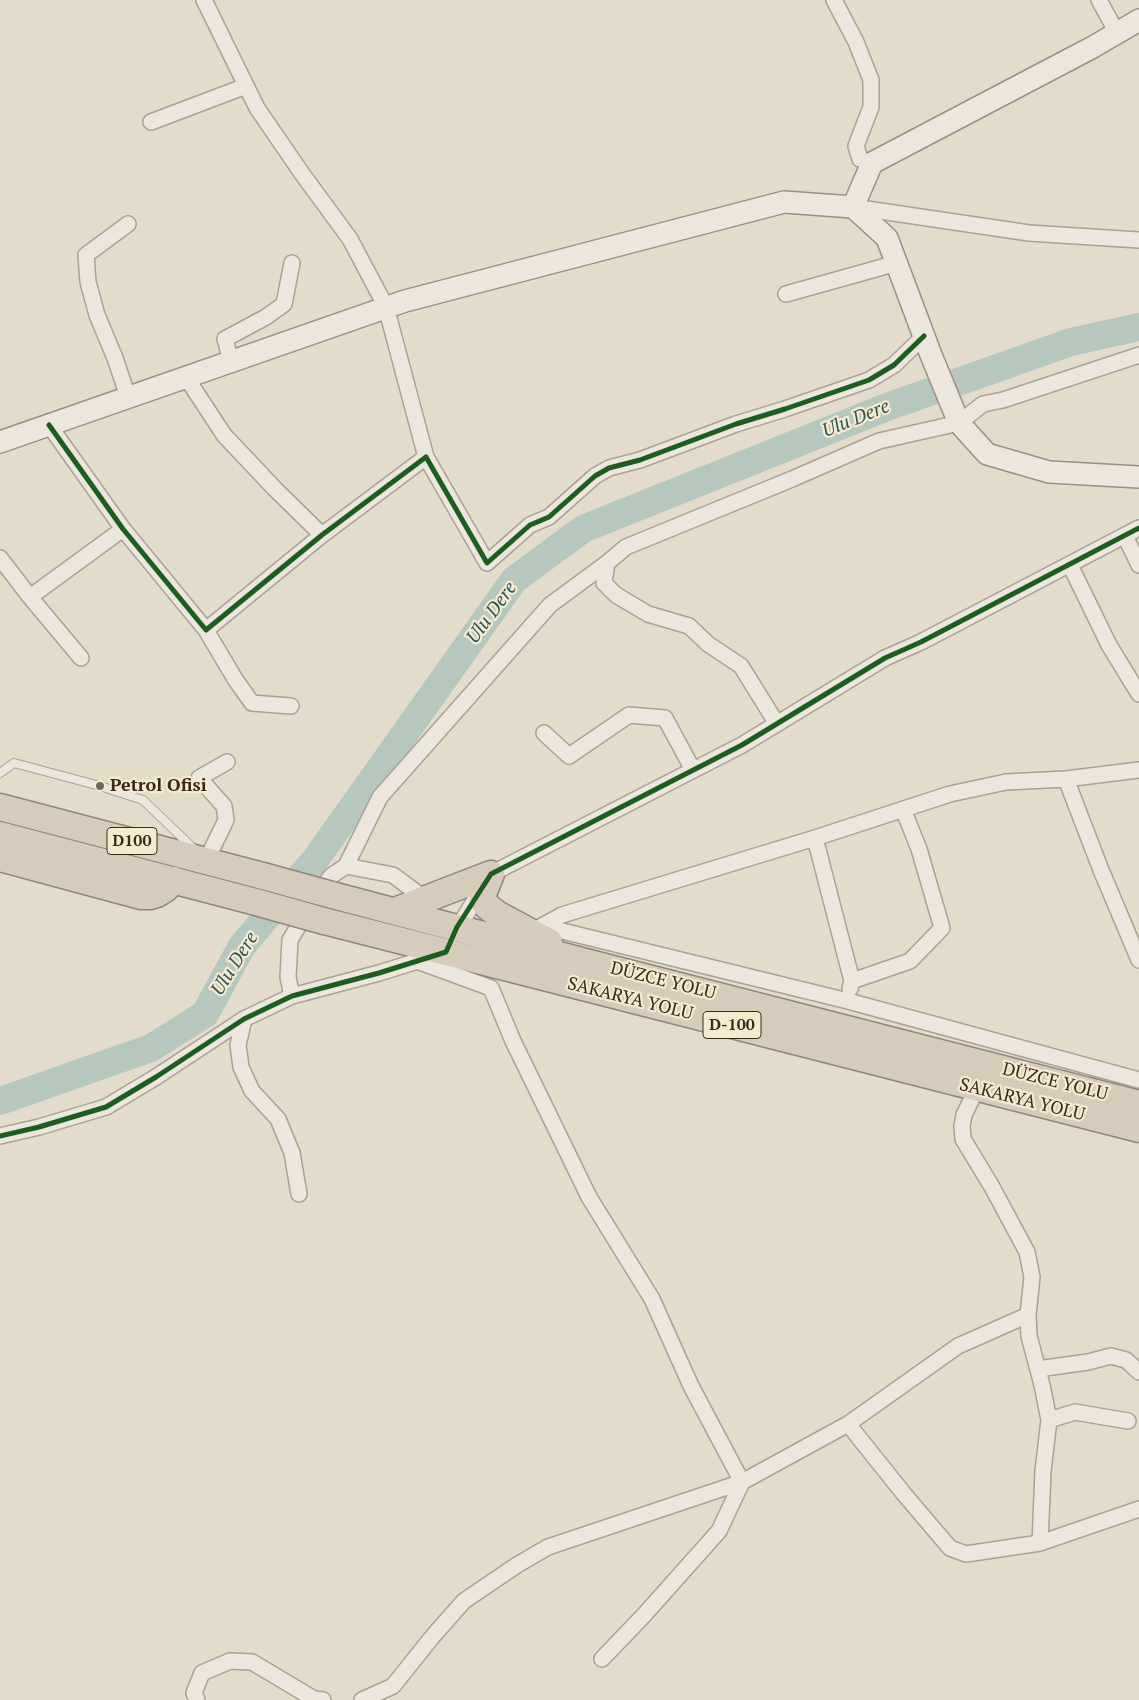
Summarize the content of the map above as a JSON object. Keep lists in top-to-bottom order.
{
  "streets": {
    "highway": [
      "D100",
      "DÜZCE YOLU",
      "SAKARYA YOLU",
      "D-100"
    ]
  },
  "crossings": [
    ["D100", "DÜZCE YOLU"],
    ["D100", "SAKARYA YOLU"]
  ],
  "water": ["Ulu Dere"],
  "places": ["Petrol Ofisi"]
}
